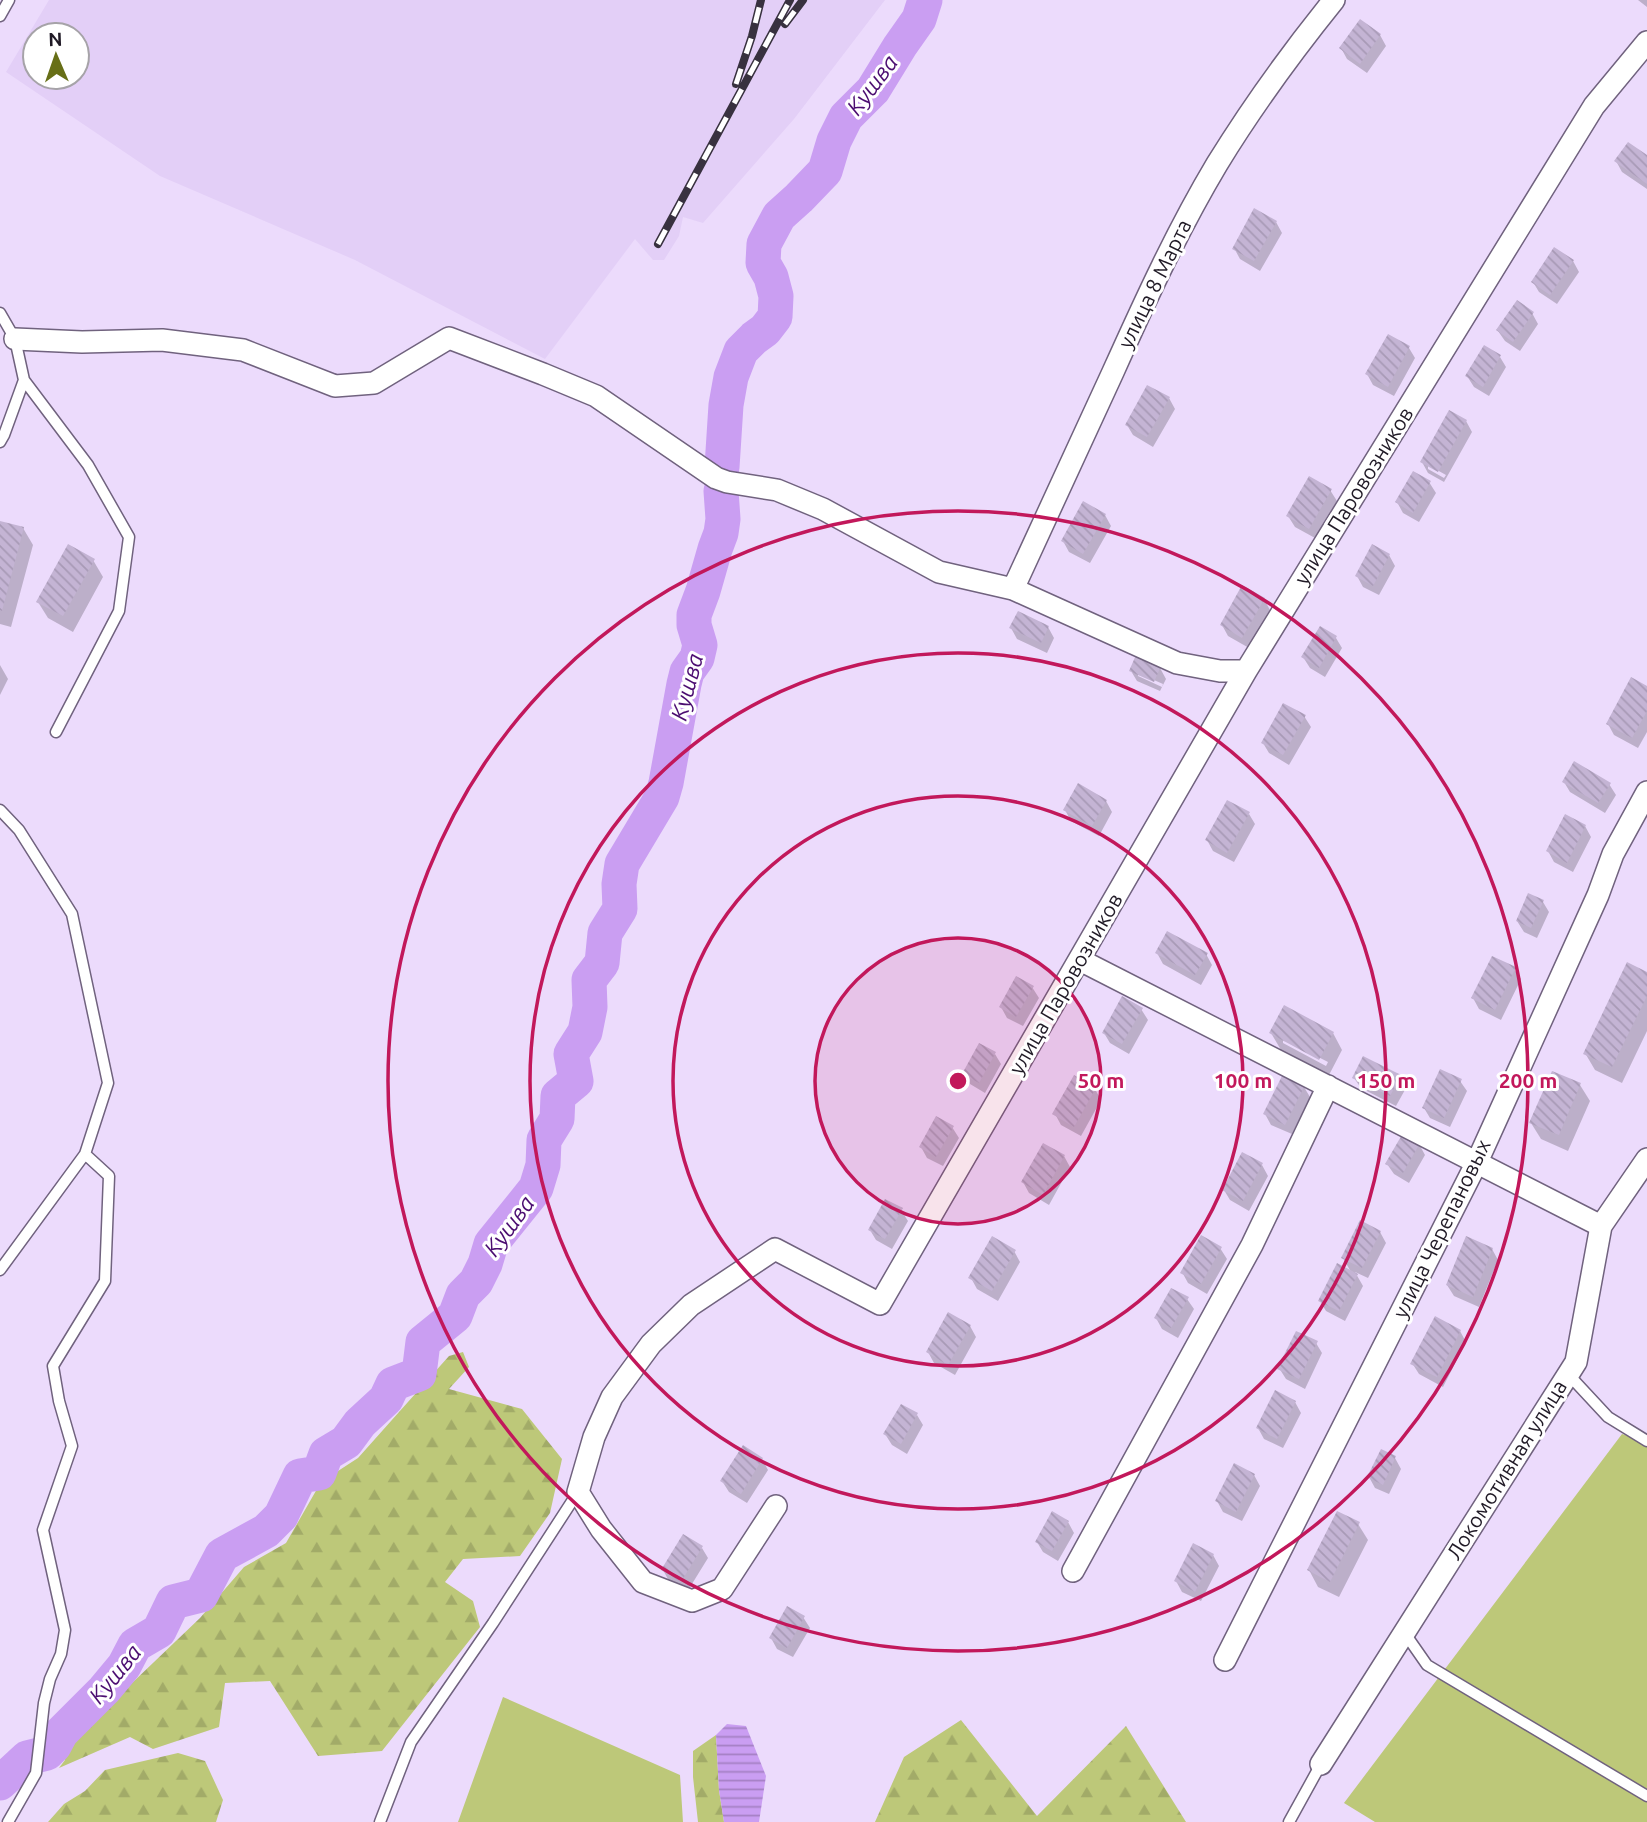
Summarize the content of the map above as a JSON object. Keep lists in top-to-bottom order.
{
  "streets": {
    "street": [
      "улица 8 Марта",
      "улица Паровозников",
      "улица Черепановых",
      "Локомотивная улица"
    ]
  },
  "water": ["Кушва"],
  "north": "top",
  "rings": [
    "50 m",
    "100 m",
    "150 m",
    "200 m"
  ]
}
